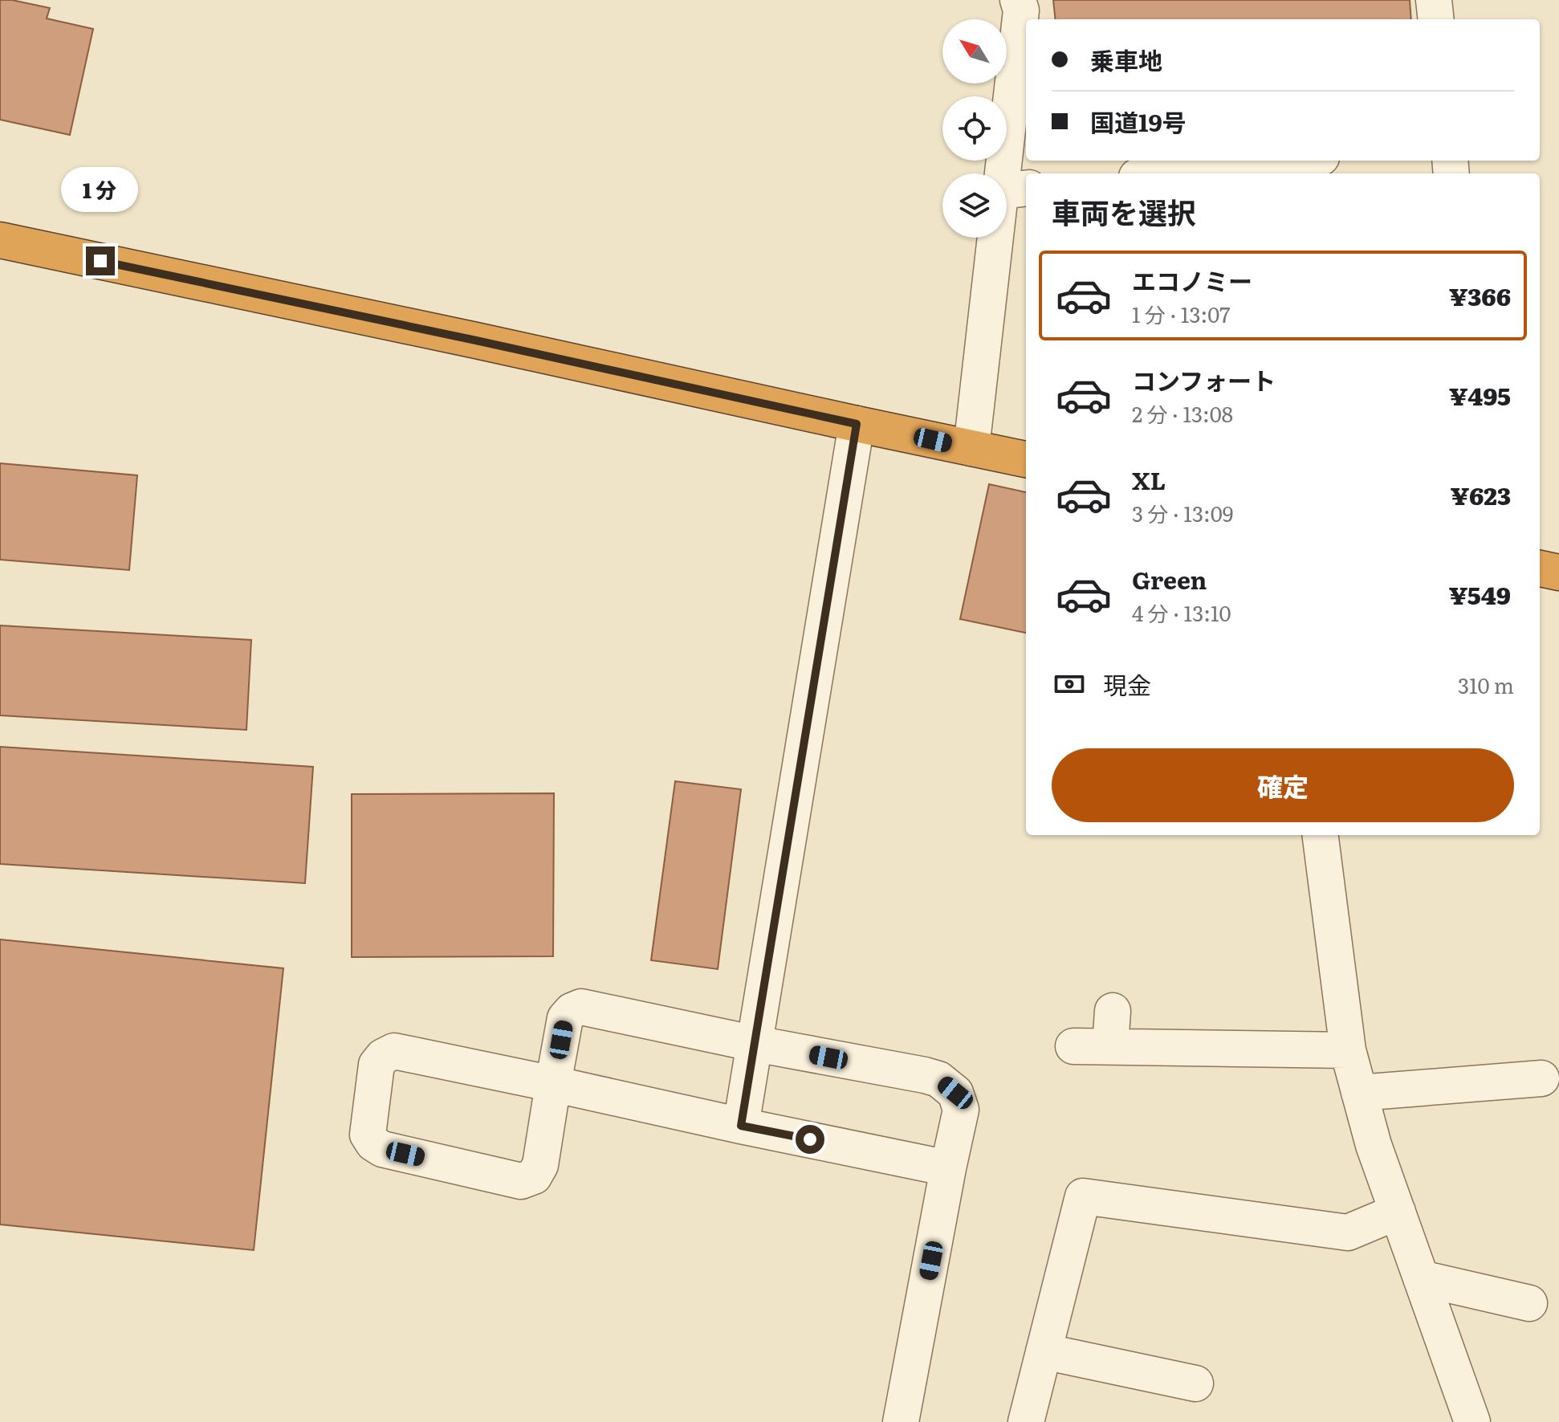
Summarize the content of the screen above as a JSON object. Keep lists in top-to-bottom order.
{
  "north": "top left",
  "page": {
    "banner": ["乗車地", "国道19号"],
    "bubble": "1 分",
    "heading": "車両を選択",
    "list": [
      {
        "name": "エコノミー",
        "note": "1 分 · 13:07",
        "value": "¥366"
      },
      {
        "name": "コンフォート",
        "note": "2 分 · 13:08",
        "value": "¥495"
      },
      {
        "name": "XL",
        "note": "3 分 · 13:09",
        "value": "¥623"
      },
      {
        "name": "Green",
        "note": "4 分 · 13:10",
        "value": "¥549"
      }
    ],
    "pay": ["現金", "310 m"],
    "buttons": "確定"
  }
}
